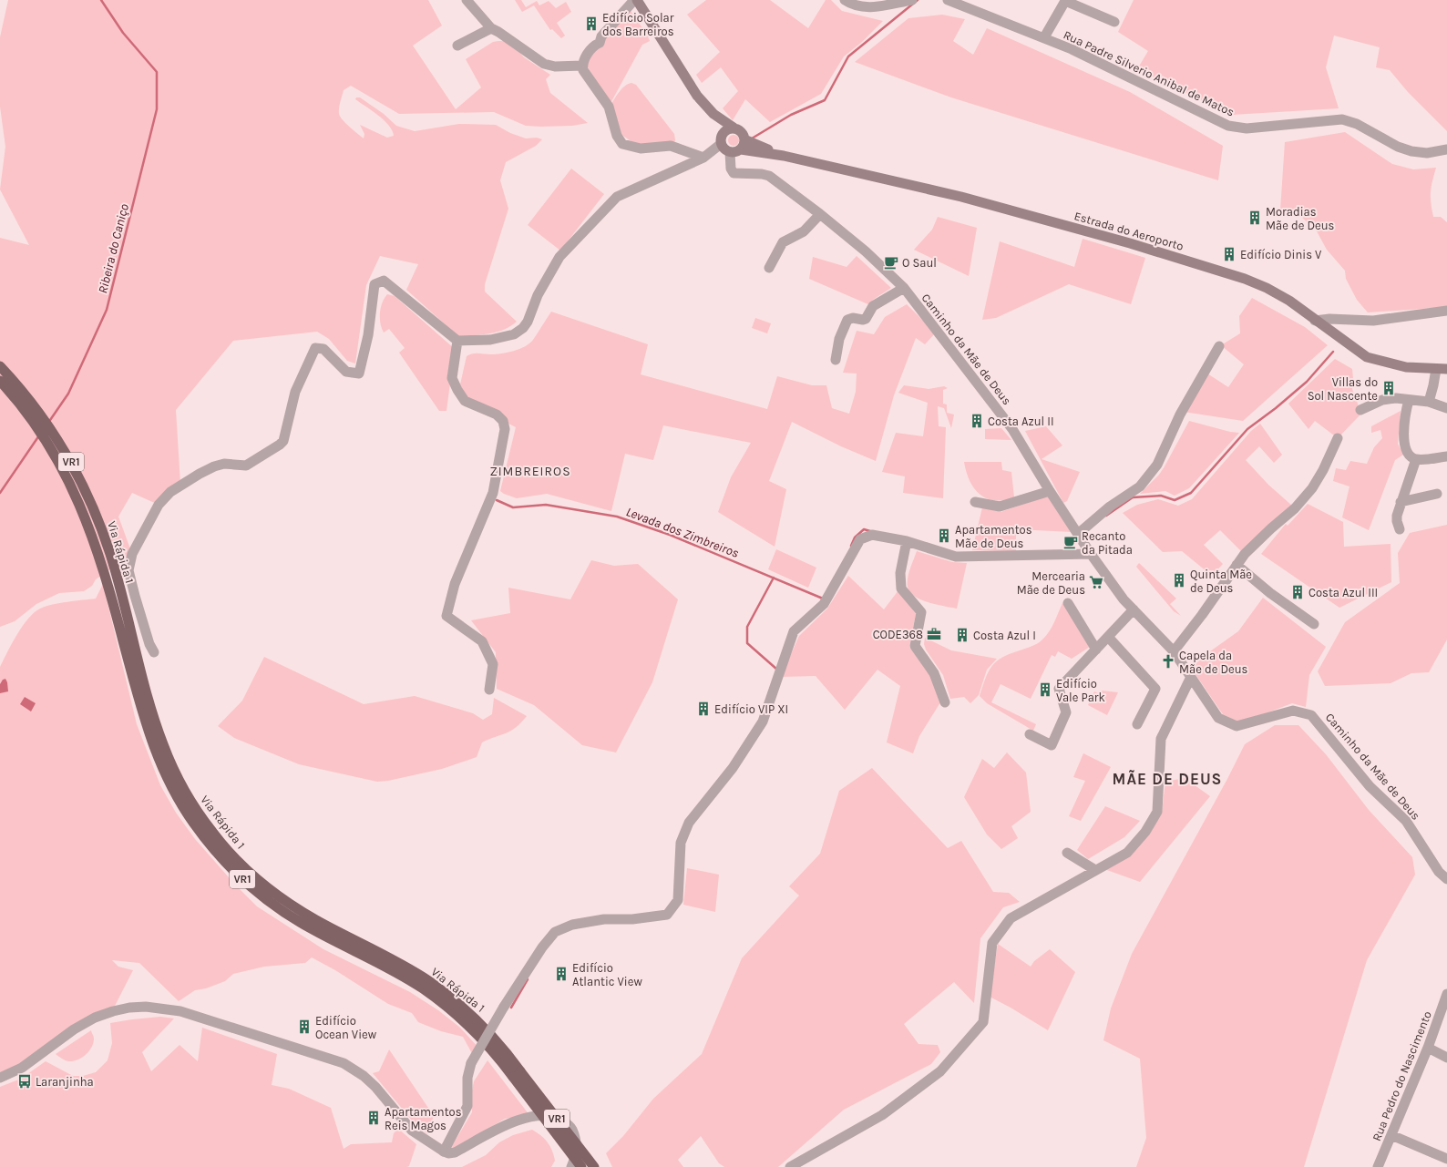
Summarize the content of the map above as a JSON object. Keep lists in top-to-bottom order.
{
  "streets": {
    "highway": ["VR1", "Via Rápida 1"],
    "main road": ["Estrada do Aeroporto"],
    "street": ["Rua Padre Silverio Anibal de Matos", "Caminho da Mãe de Deus", "Rua Pedro do Nascimento"]
  },
  "crossings": [
    ["Estrada do Aeroporto", "Caminho da Mãe de Deus"]
  ],
  "districts": ["ZIMBREIROS", "MÃE DE DEUS"],
  "water": ["Ribeira do Caniço", "Levada dos Zimbreiros"],
  "places": {
    "building": [
      "Edifício Solar dos Barreiros",
      "Moradias Mãe de Deus",
      "Edifício Dinis V",
      "Villas do Sol Nascente",
      "Costa Azul II",
      "Apartamentos Mãe de Deus",
      "Quinta Mãe de Deus",
      "Costa Azul III",
      "Costa Azul I",
      "Edifício Vale Park",
      "Edifício VIP XI",
      "Edifício Atlantic View",
      "Edifício Ocean View",
      "Apartamentos Reis Magos"
    ],
    "cafe": ["O Saul", "Recanto da Pitada"],
    "supermarket": ["Mercearia Mãe de Deus"],
    "office": ["CODE368"],
    "church": ["Capela da Mãe de Deus"],
    "bus stop": ["Laranjinha"]
  }
}
